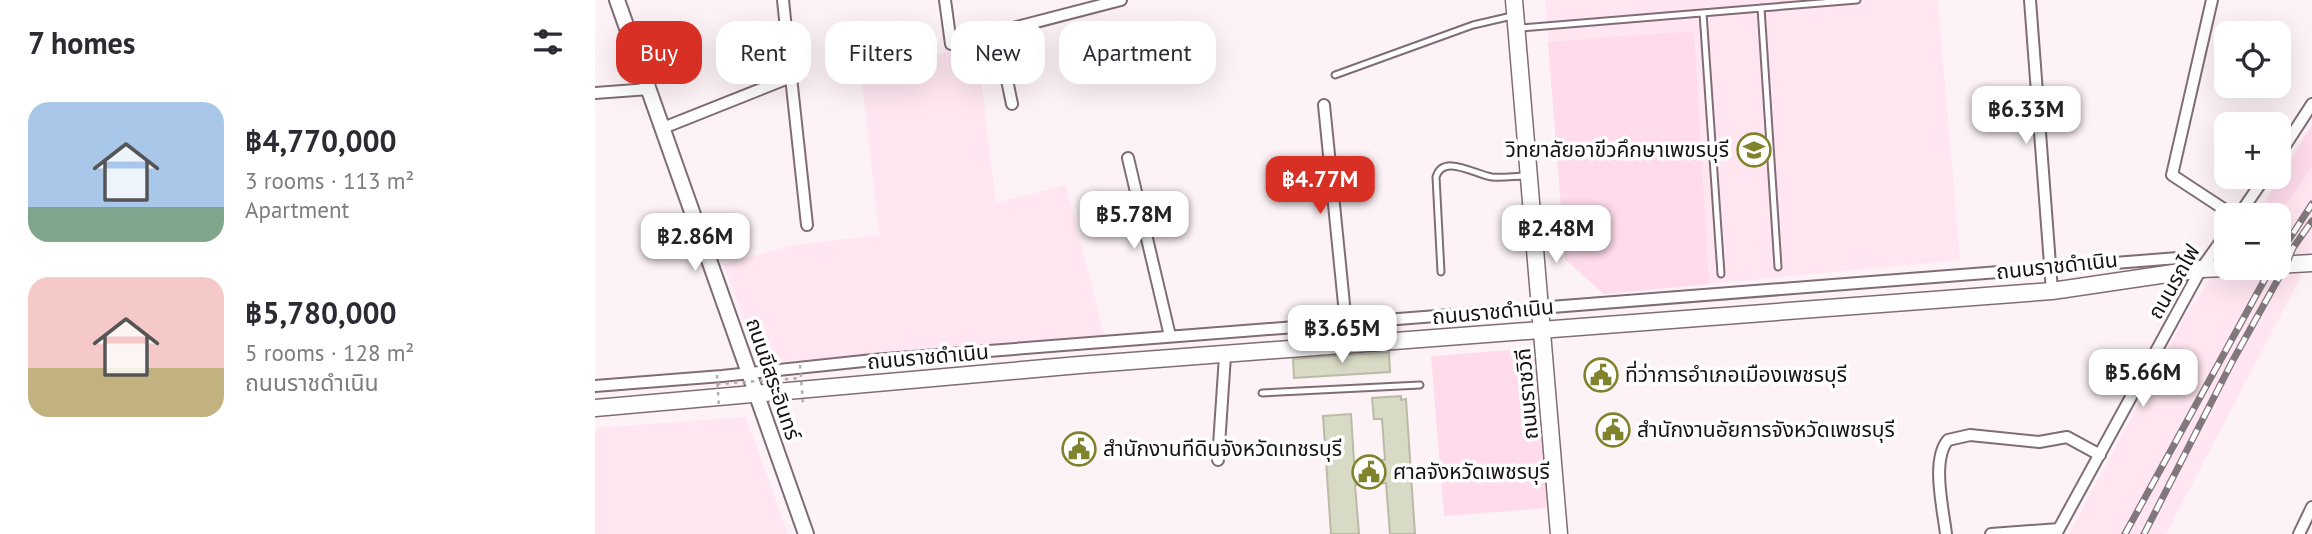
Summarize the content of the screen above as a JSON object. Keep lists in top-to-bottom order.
{
  "streets": {
    "main road": ["ถนนราชดำเนิน", "ถนนราชวิถี"],
    "street": ["ถนนรถไฟ", "ถนนขีสระอินทร์"]
  },
  "crossings": [
    ["ถนนราชดำเนิน", "ถนนรถไฟ"],
    ["ถนนราชดำเนิน", "ถนนขีสระอินทร์"],
    ["ถนนราชดำเนิน", "ถนนราชวิถี"]
  ],
  "places": {
    "school or university": ["วิทยาลัยอาขีวคึกษาเพขรบุรี"],
    "public building": [
      "ที่ว่าการอำเภอเมืองเพชรบุรี",
      "สำนักงานอัยการจังหวัดเพชรบุรี",
      "สำนักงานทีดินจังหวัดเทชรบุรี",
      "ศาลจังหวัดเพชรบุรี"
    ]
  },
  "page": {
    "heading": "7 homes",
    "map_buttons": ["+", "−"],
    "chip": [
      "Buy",
      "Rent",
      "Filters",
      "New",
      "Apartment"
    ],
    "list": [
      {
        "name": "฿4,770,000",
        "note": "3 rooms · 113 m² · Apartment"
      },
      {
        "name": "฿5,780,000",
        "note": "5 rooms · 128 m² · ถนนราชดำเนิน"
      }
    ],
    "price": [
      "฿6.33M",
      "฿4.77M",
      "฿5.78M",
      "฿2.48M",
      "฿2.86M",
      "฿3.65M",
      "฿5.66M"
    ]
  }
}
